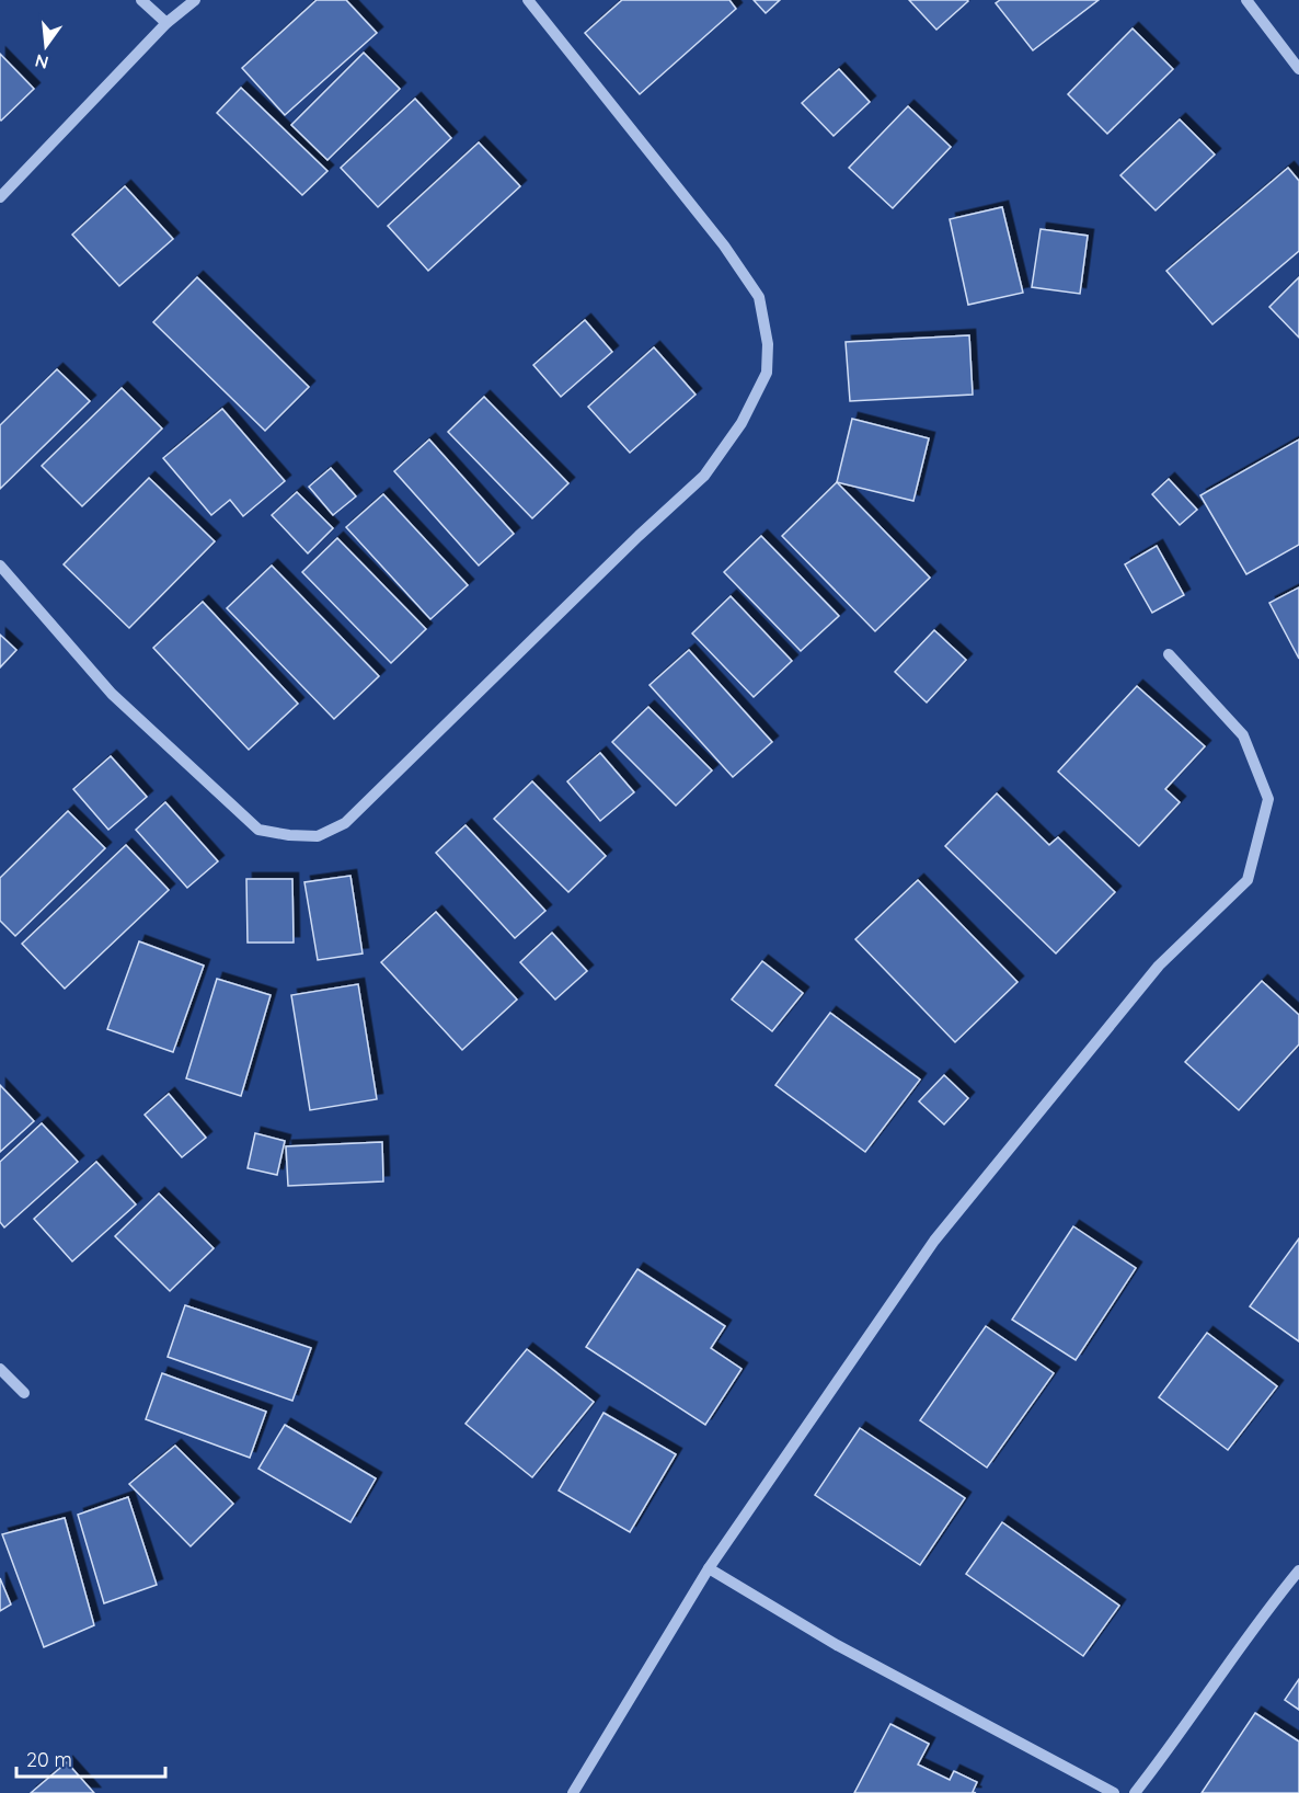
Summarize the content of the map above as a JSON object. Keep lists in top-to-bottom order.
{
  "scale_bar": "20 m",
  "north": "bottom"
}
